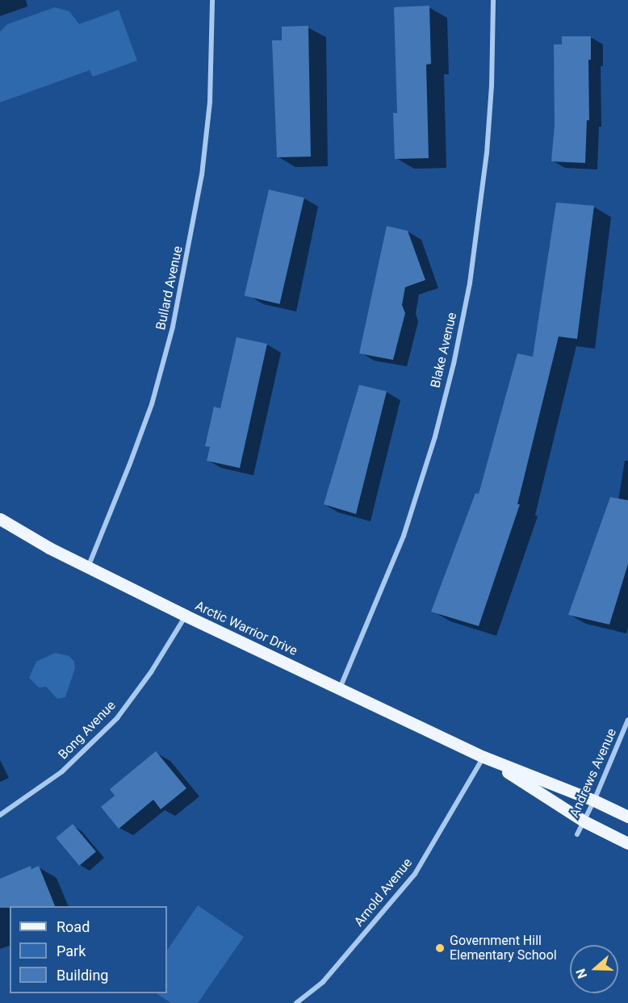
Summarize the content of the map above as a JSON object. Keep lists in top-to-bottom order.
{
  "streets": {
    "main road": ["Arctic Warrior Drive"],
    "street": [
      "Bullard Avenue",
      "Blake Avenue",
      "Bong Avenue",
      "Andrews Avenue",
      "Arnold Avenue"
    ]
  },
  "crossings": [
    ["Bullard Avenue", "Arctic Warrior Drive"],
    ["Blake Avenue", "Arctic Warrior Drive"],
    ["Arctic Warrior Drive", "Bong Avenue"],
    ["Arctic Warrior Drive", "Andrews Avenue"],
    ["Arctic Warrior Drive", "Arnold Avenue"]
  ],
  "places": ["Government Hill Elementary School"],
  "legend": ["Road", "Park", "Building"],
  "north": "left"
}
